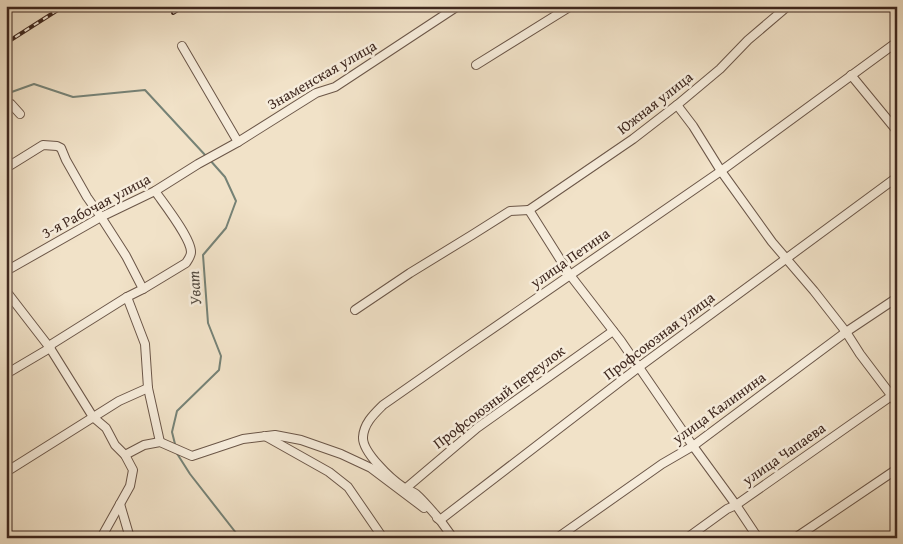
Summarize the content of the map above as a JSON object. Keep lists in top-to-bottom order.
{
  "streets": {
    "street": [
      "Знаменская улица",
      "Южная улица",
      "3-я Рабочая улица",
      "улица Петина",
      "Профсоюзная улица",
      "Профсоюзный переулок",
      "улица Калинина",
      "улица Чапаева"
    ]
  },
  "crossings": [
    ["Знаменская улица", "3-я Рабочая улица"],
    ["улица Петина", "Профсоюзная улица"],
    ["улица Петина", "Профсоюзный переулок"]
  ],
  "water": ["Уват"]
}
